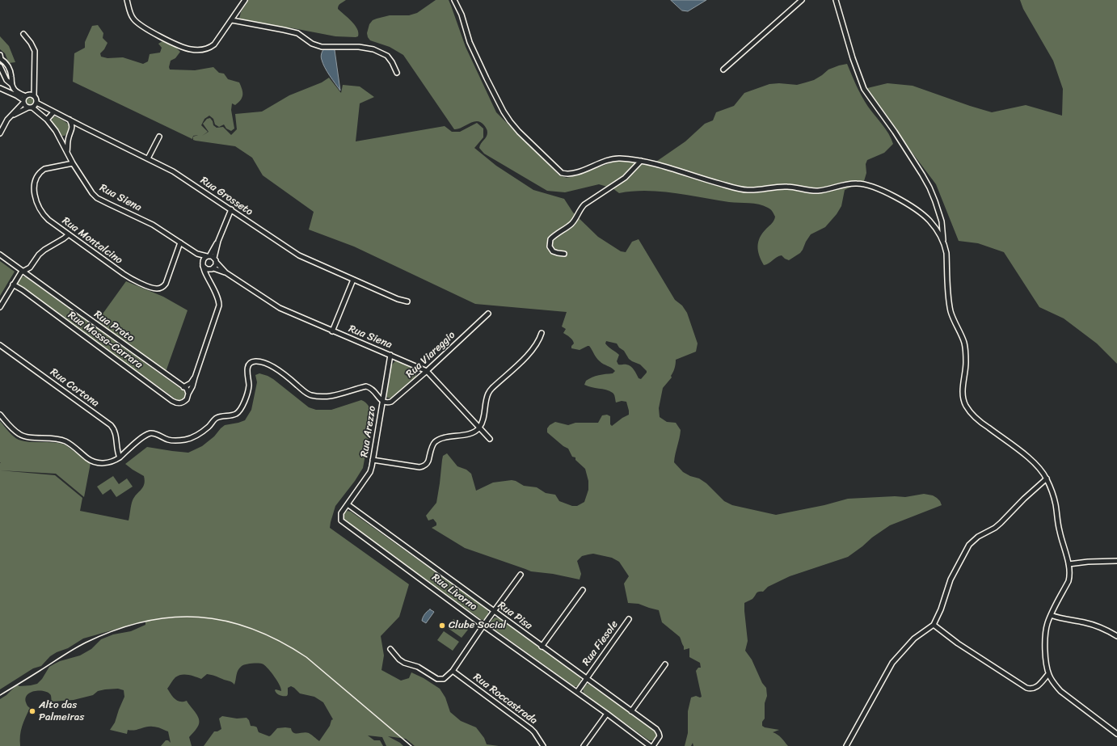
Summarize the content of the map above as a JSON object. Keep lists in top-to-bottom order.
{
  "streets": {
    "street": [
      "Rua Grosseto",
      "Rua Siena",
      "Rua Montalcino",
      "Rua Prato",
      "Rua Massa-Carrara",
      "Rua Viareggio",
      "Rua Cortona",
      "Rua Arezzo",
      "Rua Livorno",
      "Rua Pisa",
      "Rua Fiesole",
      "Rua Roccastrada"
    ]
  },
  "crossings": [
    ["Rua Siena", "Rua Montalcino"],
    ["Rua Siena", "Rua Prato"],
    ["Rua Siena", "Rua Massa-Carrara"],
    ["Rua Siena", "Rua Viareggio"],
    ["Rua Siena", "Rua Arezzo"],
    ["Rua Prato", "Rua Massa-Carrara"],
    ["Rua Viareggio", "Rua Arezzo"],
    ["Rua Arezzo", "Rua Livorno"],
    ["Rua Arezzo", "Rua Pisa"],
    ["Rua Livorno", "Rua Pisa"],
    ["Rua Livorno", "Rua Fiesole"],
    ["Rua Pisa", "Rua Fiesole"]
  ],
  "places": ["Clube Social", "Alto das Palmeiras"]
}
